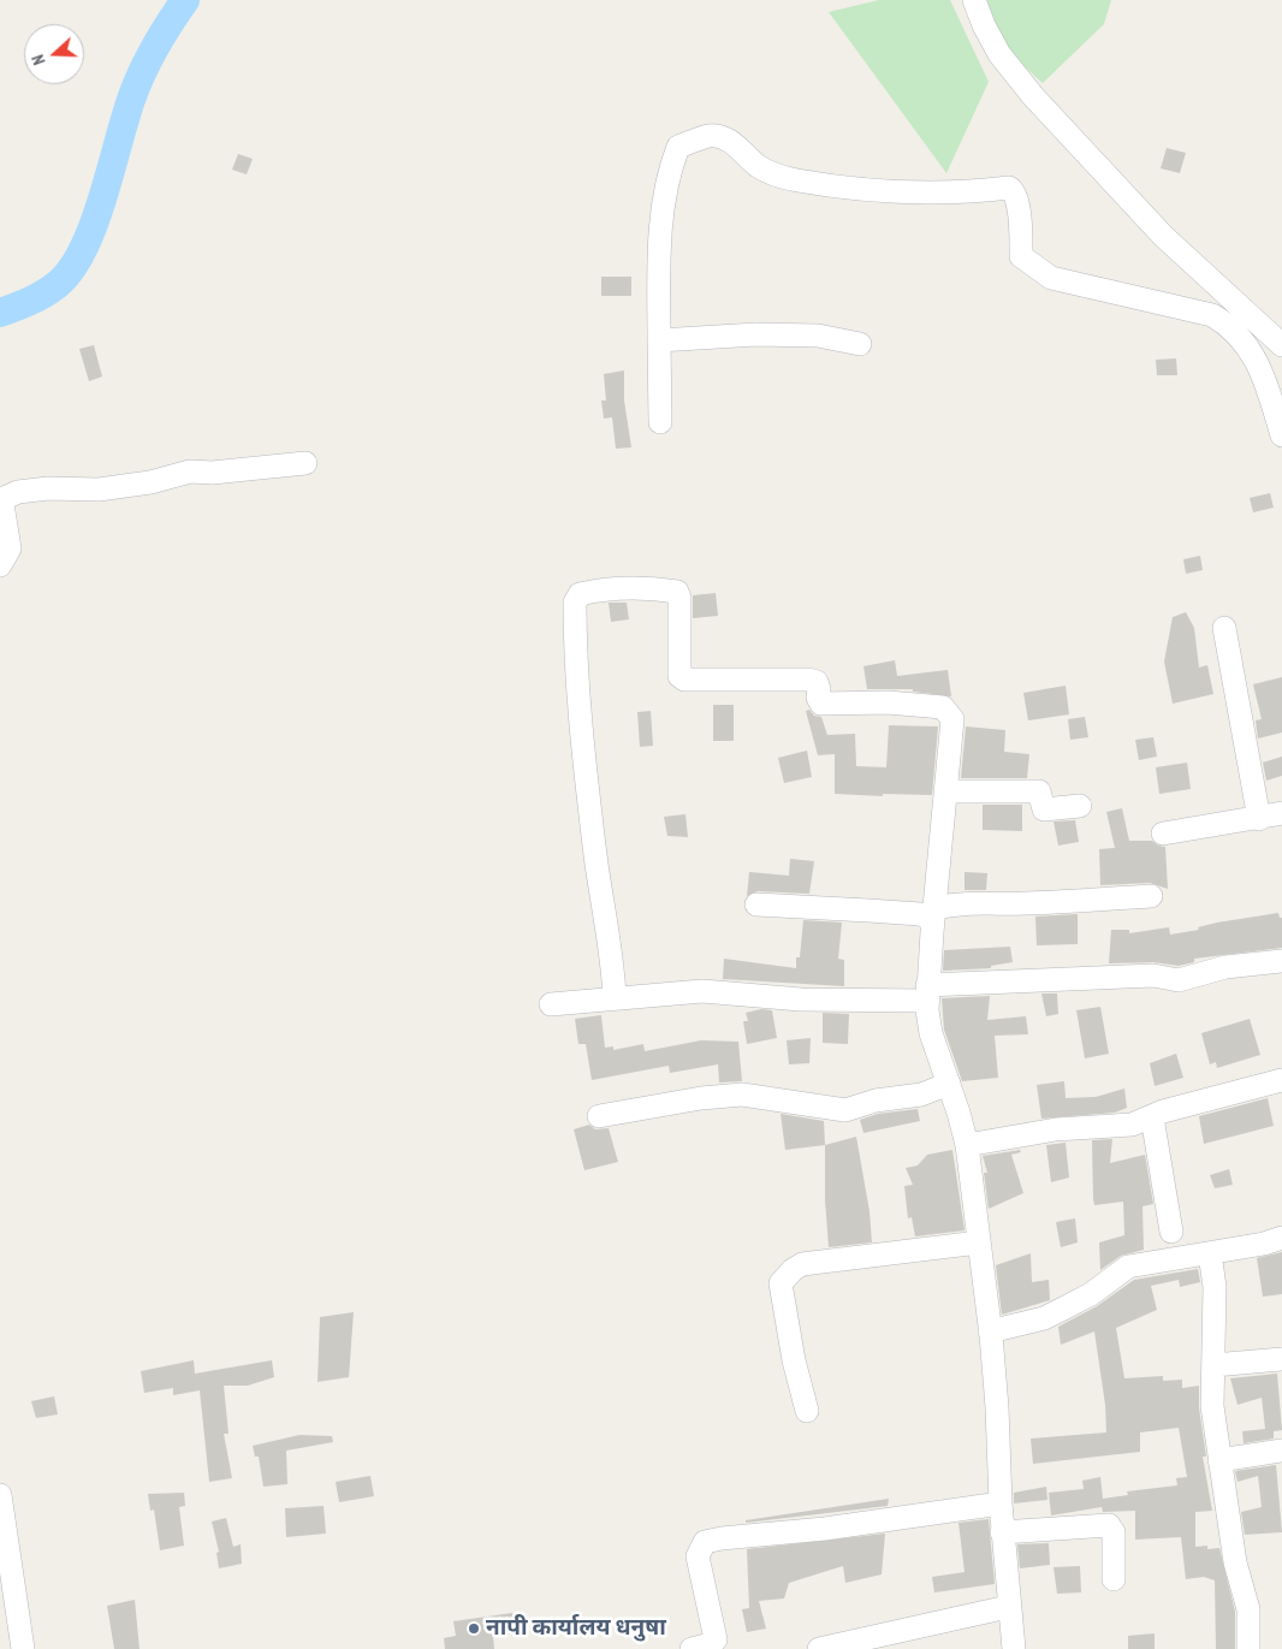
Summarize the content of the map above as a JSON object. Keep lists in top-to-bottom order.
{
  "places": ["नापी कार्यालय धनुषा"],
  "north": "left"
}
